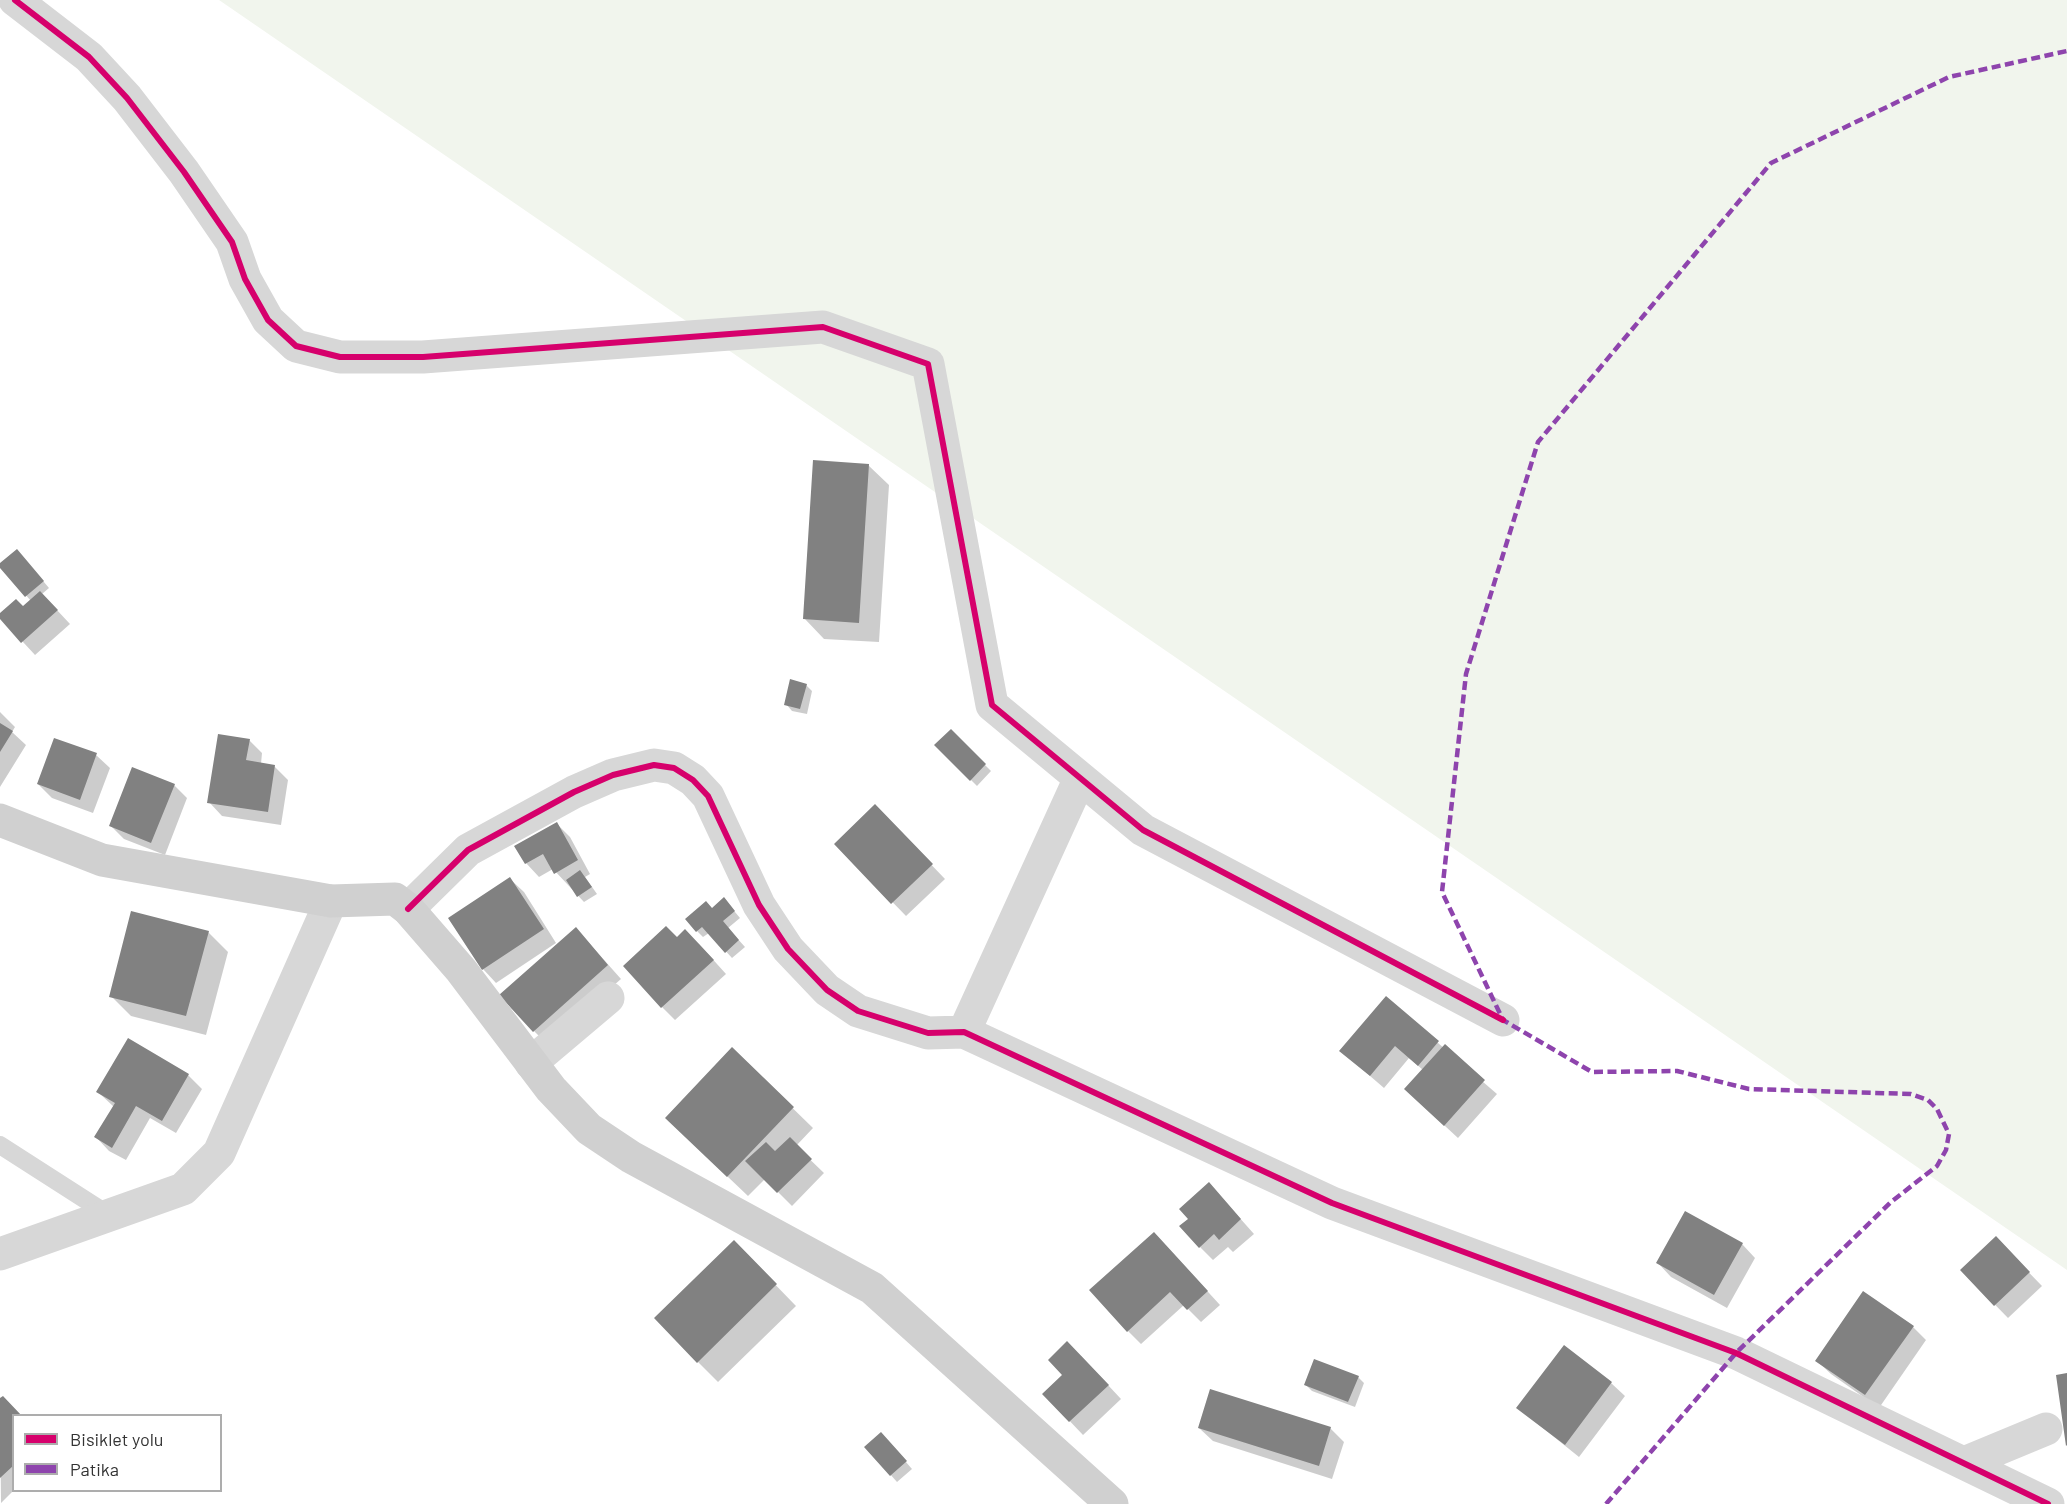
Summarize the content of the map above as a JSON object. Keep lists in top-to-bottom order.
{
  "legend": ["Bisiklet yolu", "Patika"]
}
